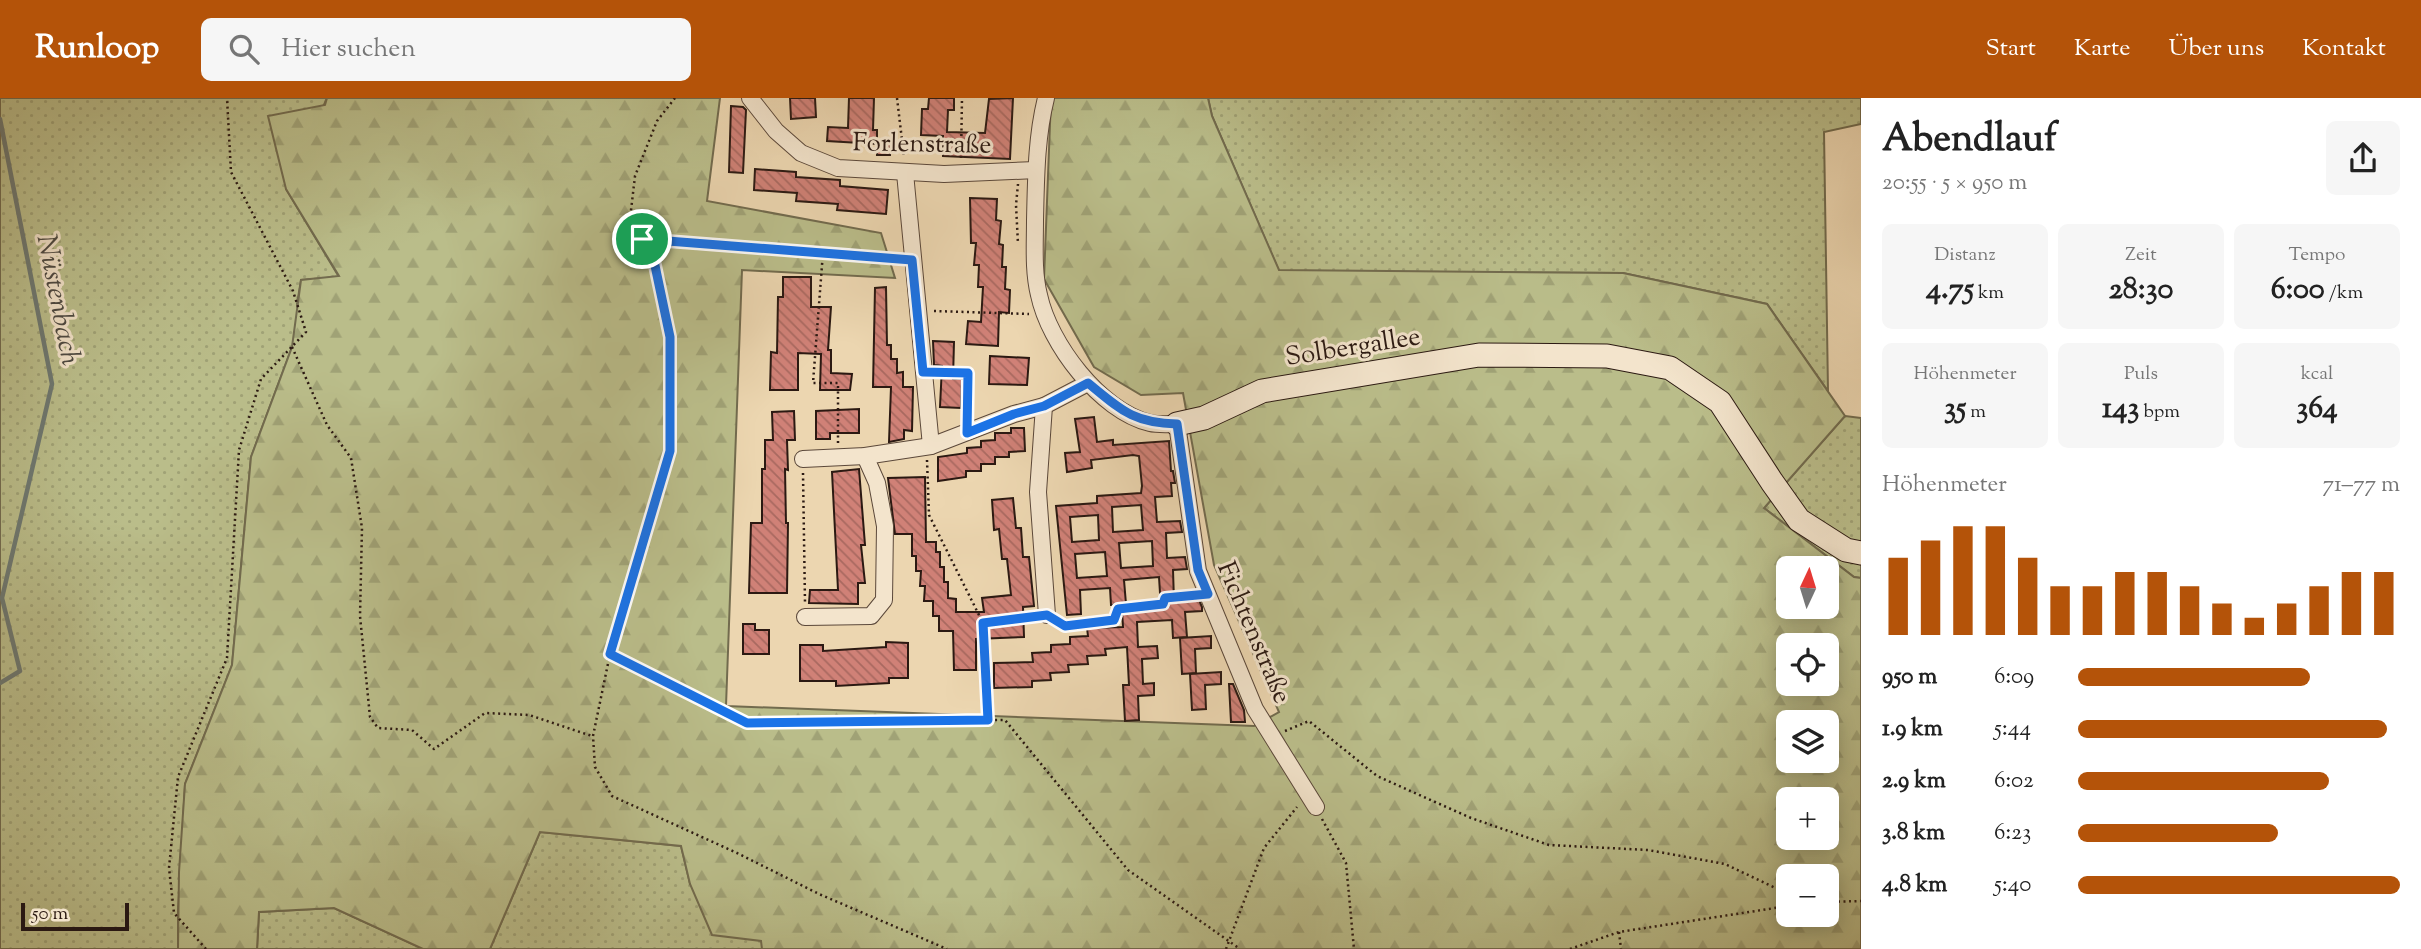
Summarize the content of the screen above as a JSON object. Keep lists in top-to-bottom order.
{
  "streets": {
    "street": ["Forlenstraße", "Solbergallee", "Fichtenstraße"]
  },
  "crossings": [
    ["Forlenstraße", "Solbergallee"],
    ["Solbergallee", "Fichtenstraße"]
  ],
  "water": ["Nüstenbach"],
  "scale_bar": "50 m",
  "north": "top",
  "page": {
    "header": "Runloop",
    "search": "Hier suchen",
    "nav": [
      "Start",
      "Karte",
      "Über uns",
      "Kontakt"
    ],
    "heading": ["Abendlauf", "20:55 · 5 × 950 m"],
    "stats": [
      ["Distanz", "4.75 km"],
      ["Zeit", "28:30"],
      ["Tempo", "6:00 /km"],
      ["Höhenmeter", "35 m"],
      ["Puls", "143 bpm"],
      ["kcal", "364"]
    ],
    "chart": ["Höhenmeter", "71–77 m"],
    "map_buttons": ["+", "−"],
    "list": [
      {
        "name": "950 m",
        "note": "6:09"
      },
      {
        "name": "1.9 km",
        "note": "5:44"
      },
      {
        "name": "2.9 km",
        "note": "6:02"
      },
      {
        "name": "3.8 km",
        "note": "6:23"
      },
      {
        "name": "4.8 km",
        "note": "5:40"
      }
    ],
    "scale": "50 m"
  }
}
